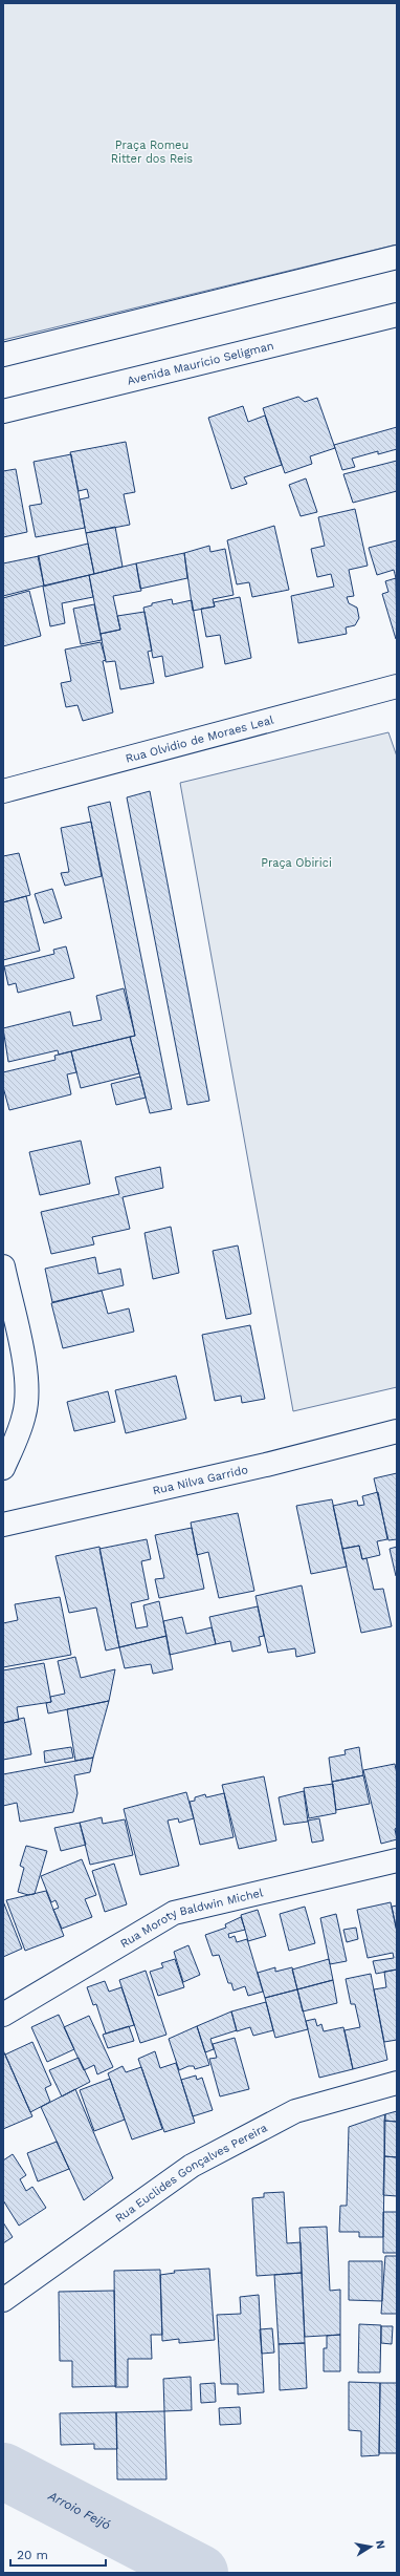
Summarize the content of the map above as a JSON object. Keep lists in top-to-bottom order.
{
  "streets": {
    "street": [
      "Avenida Maurício Seligman",
      "Rua Olvidio de Moraes Leal",
      "Rua Nilva Garrido",
      "Rua Moroty Baldwin Michel",
      "Rua Euclides Gonçalves Pereira"
    ]
  },
  "water": ["Arroio Feijó"],
  "parks": ["Praça Romeu Ritter dos Reis", "Praça Obirici"],
  "scale_bar": "20 m",
  "north": "right"
}
